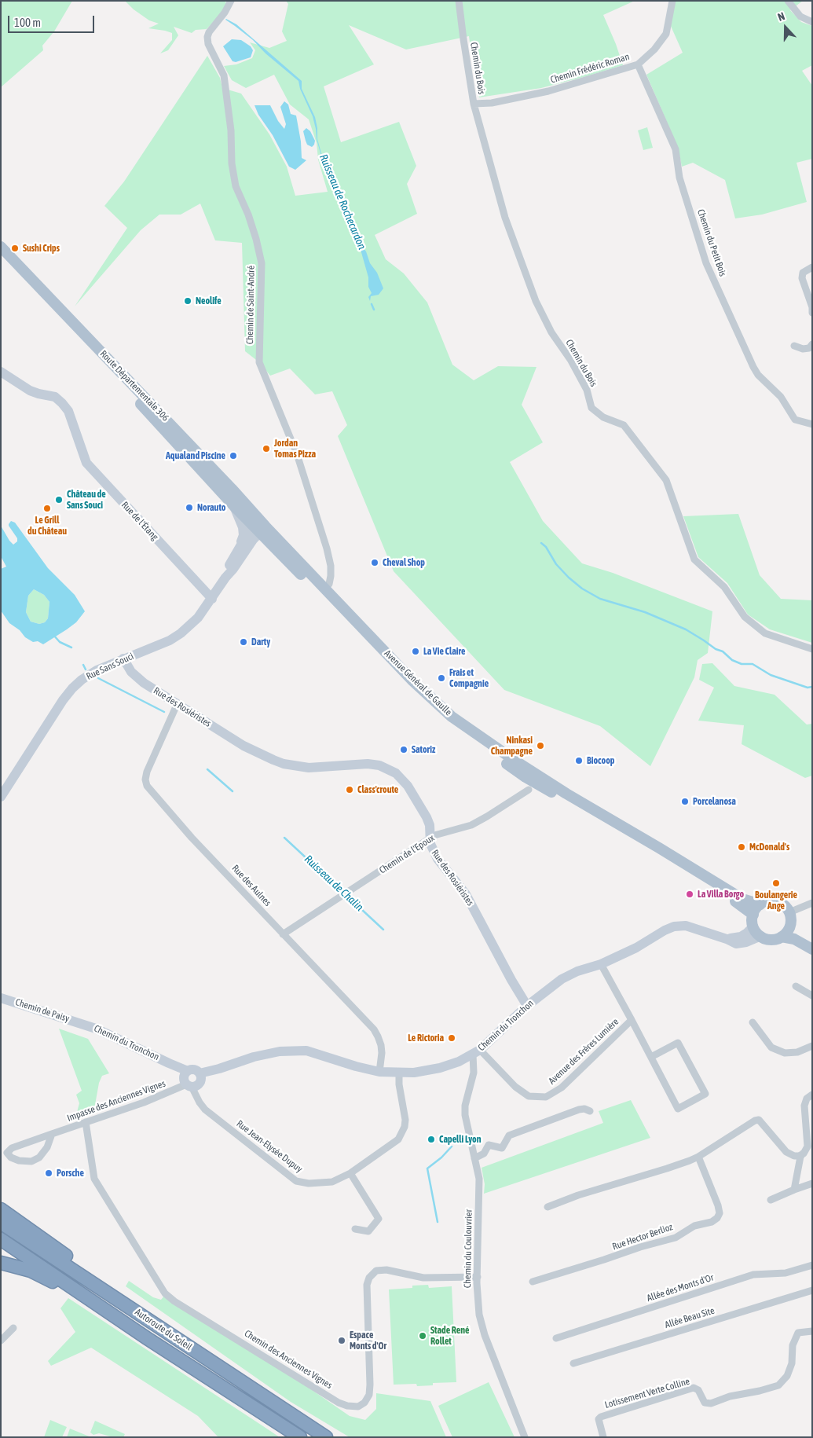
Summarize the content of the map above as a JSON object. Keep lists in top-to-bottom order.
{
  "streets": {
    "highway": ["Autoroute du Soleil"],
    "main road": ["Route Départementale 306", "Avenue Général de Gaulle"],
    "street": [
      "Chemin du Bois",
      "Chemin Frédéric Roman",
      "Chemin du Petit Bois",
      "Chemin de Saint-André",
      "Rue de l'Étang",
      "Rue Sans Souci",
      "Rue des Rosiéristes",
      "Chemin de l'Epoux",
      "Rue des Aulnes",
      "Chemin de Paisy",
      "Chemin du Tronchon",
      "Avenue des Frères Lumière",
      "Impasse des Anciennes Vignes",
      "Rue Jean-Elysée Dupuy",
      "Rue Hector Berlioz",
      "Chemin du Coulouvrier",
      "Allée des Monts d'Or",
      "Allée Beau Site",
      "Chemin des Anciennes Vignes",
      "Lotissement Verte Colline"
    ]
  },
  "crossings": [
    ["Chemin du Bois", "Chemin Frédéric Roman"],
    ["Chemin Frédéric Roman", "Chemin du Petit Bois"],
    ["Chemin de Saint-André", "Route Départementale 306"],
    ["Chemin de Saint-André", "Avenue Général de Gaulle"],
    ["Route Départementale 306", "Rue Sans Souci"],
    ["Route Départementale 306", "Avenue Général de Gaulle"],
    ["Rue de l'Étang", "Rue Sans Souci"],
    ["Rue Sans Souci", "Rue des Rosiéristes"],
    ["Avenue Général de Gaulle", "Chemin de l'Epoux"],
    ["Avenue Général de Gaulle", "Chemin du Tronchon"],
    ["Rue des Rosiéristes", "Chemin de l'Epoux"],
    ["Rue des Rosiéristes", "Rue des Aulnes"],
    ["Rue des Rosiéristes", "Chemin du Tronchon"],
    ["Chemin de l'Epoux", "Rue des Aulnes"],
    ["Rue des Aulnes", "Chemin du Tronchon"],
    ["Chemin de Paisy", "Chemin du Tronchon"],
    ["Chemin du Tronchon", "Avenue des Frères Lumière"],
    ["Chemin du Tronchon", "Impasse des Anciennes Vignes"],
    ["Chemin du Tronchon", "Rue Jean-Elysée Dupuy"],
    ["Chemin du Tronchon", "Chemin du Coulouvrier"],
    ["Avenue des Frères Lumière", "Chemin du Coulouvrier"],
    ["Impasse des Anciennes Vignes", "Rue Jean-Elysée Dupuy"],
    ["Impasse des Anciennes Vignes", "Chemin des Anciennes Vignes"],
    ["Chemin du Coulouvrier", "Chemin des Anciennes Vignes"]
  ],
  "water": ["Ruisseau de Rochecardon", "Ruisseau de Chalin"],
  "places": [
    "Sushi Crips",
    "Neolife",
    "Jordan Tomas Pizza",
    "Aqualand Piscine",
    "Château de Sans Souci",
    "Norauto",
    "Le Grill du Château",
    "Cheval Shop",
    "Darty",
    "La Vie Claire",
    "Frais et Compagnie",
    "Ninkasi Champagne",
    "Satoriz",
    "Biocoop",
    "Class'croute",
    "Porcelanosa",
    "McDonald's",
    "Boulangerie Ange",
    "La Villa Borgo",
    "Le Rictoria",
    "Capelli Lyon",
    "Porsche",
    "Stade René Rollet",
    "Espace Monts d'Or"
  ],
  "scale_bar": "100 m",
  "north": "top"
}
